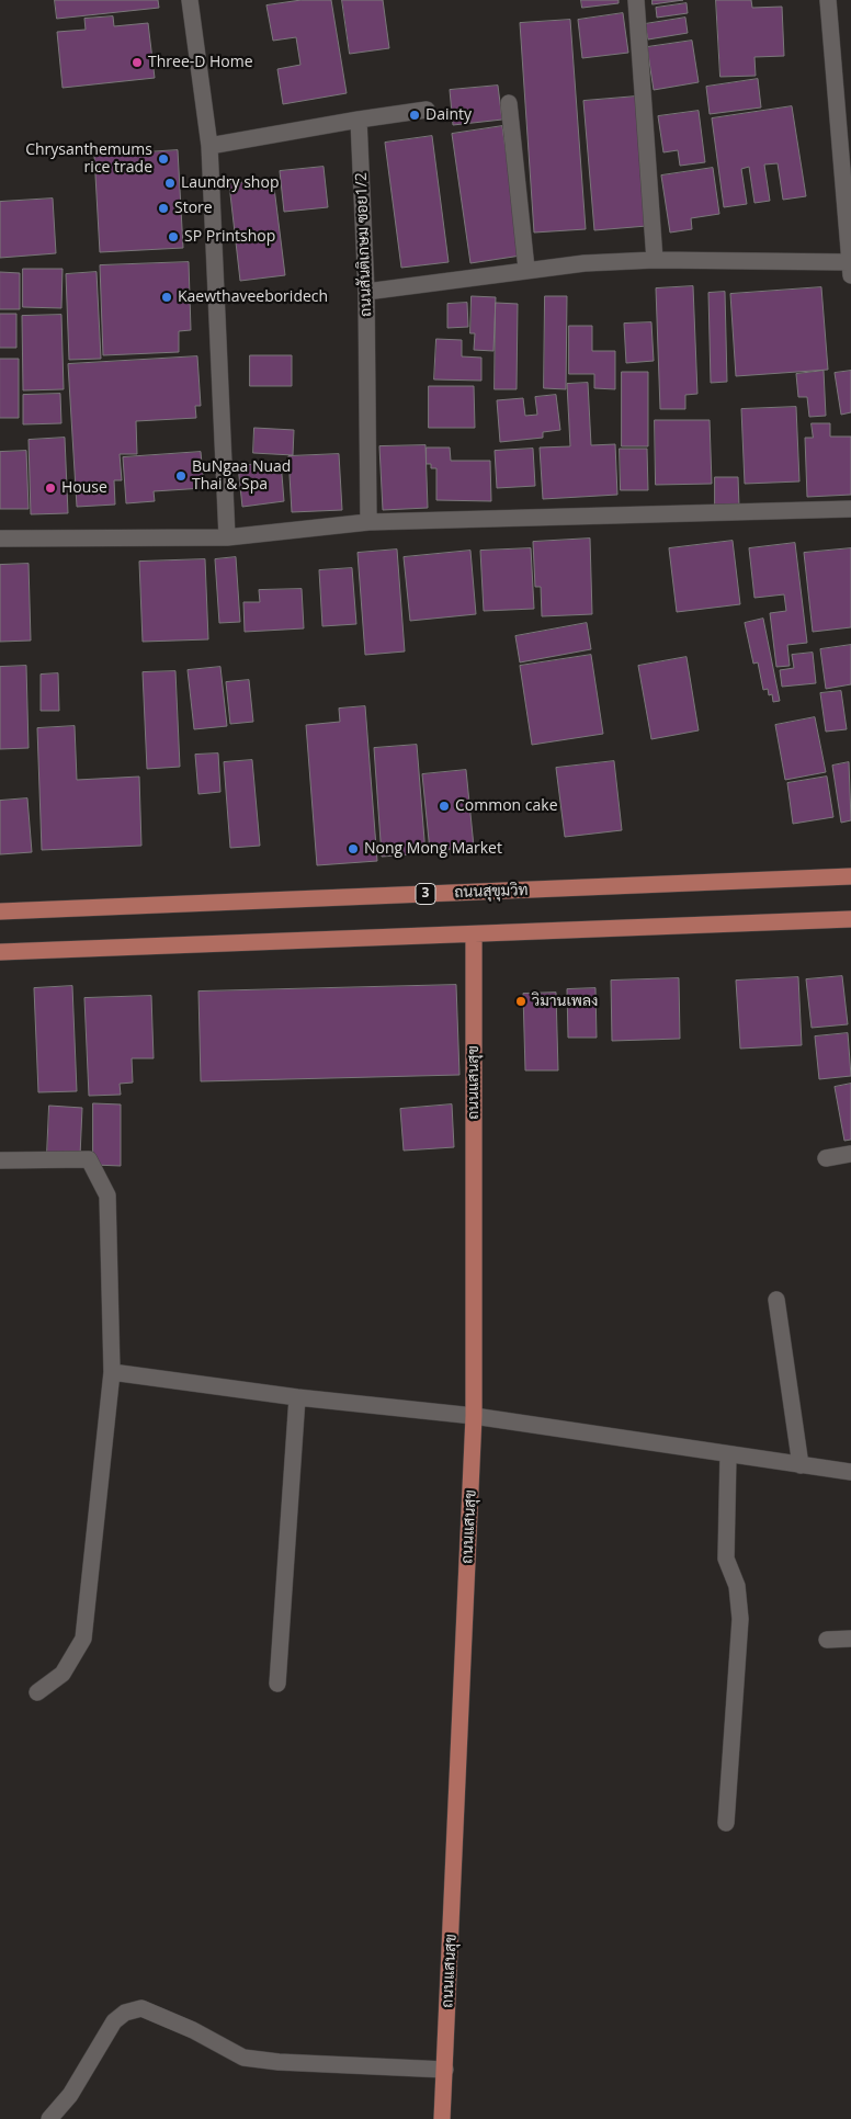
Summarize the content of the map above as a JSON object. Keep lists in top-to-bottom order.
{
  "streets": {
    "main road": ["ถนนสุขุมวิท", "3", "ถนนแสนสุข"],
    "street": ["ถนนสันติเกษม ซอย1/2"]
  },
  "places": [
    "Three-D Home",
    "Dainty",
    "Chrysanthemums rice trade",
    "Laundry shop",
    "Store",
    "SP Printshop",
    "Kaewthaveeboridech",
    "BuNgaa Nuad Thai & Spa",
    "House",
    "Common cake",
    "Nong Mong Market",
    "วิมานเพลง"
  ]
}
